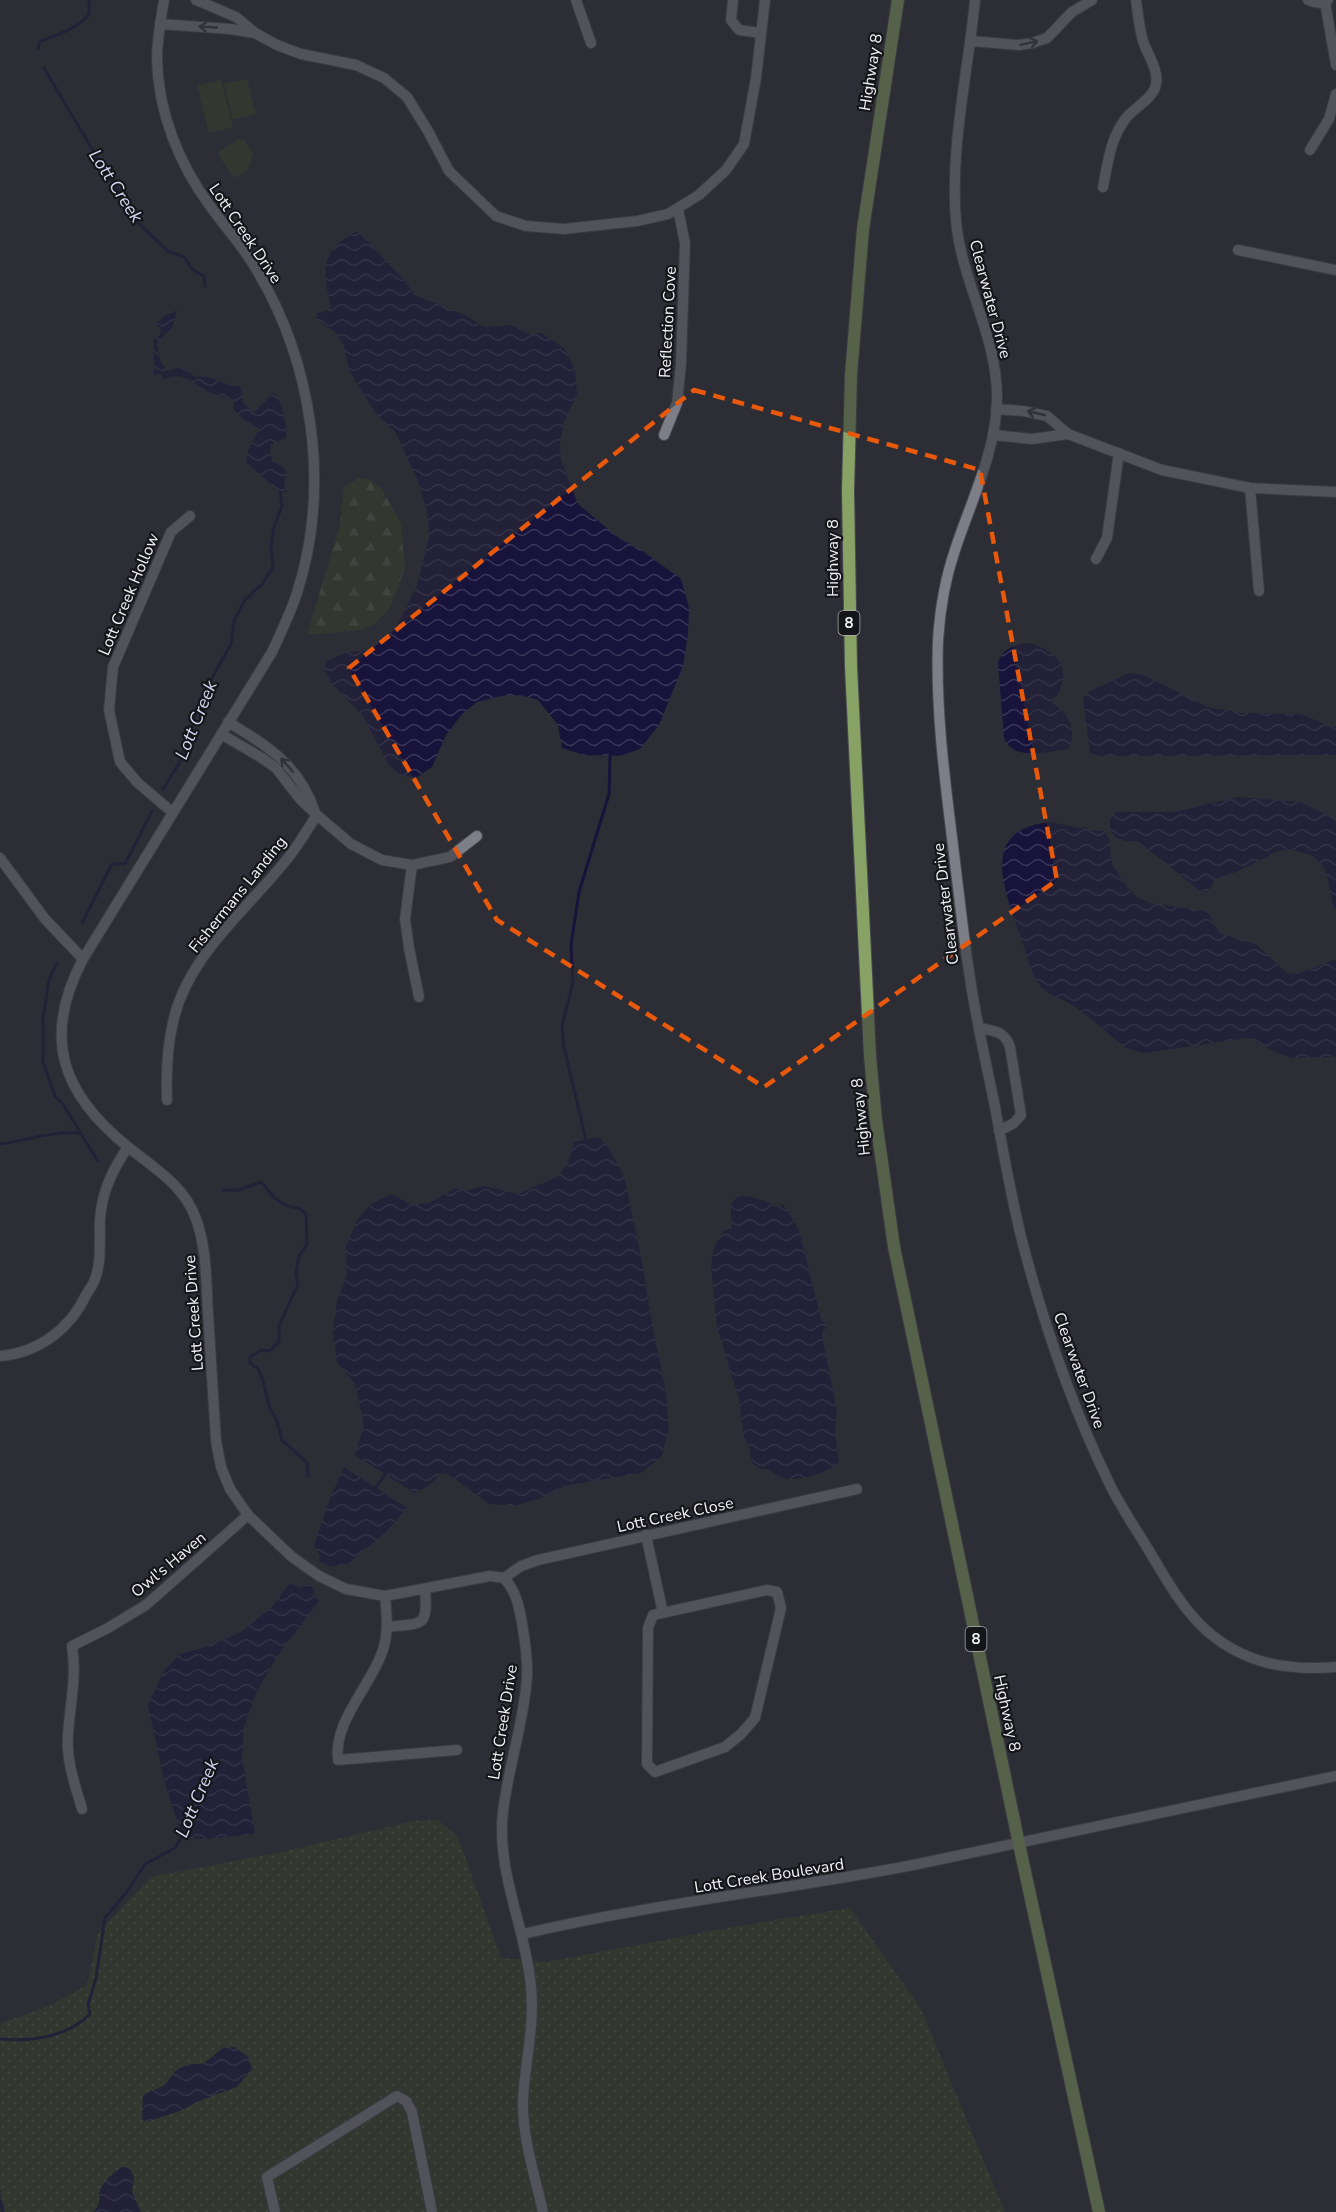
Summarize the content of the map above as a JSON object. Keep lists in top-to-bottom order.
{
  "streets": {
    "main road": ["Highway 8", "8"],
    "street": [
      "Lott Creek Drive",
      "Clearwater Drive",
      "Reflection Cove",
      "Lott Creek Hollow",
      "Fishermans Landing",
      "Lott Creek Close",
      "Owl's Haven",
      "Lott Creek Boulevard"
    ]
  },
  "crossings": [
    ["Highway 8", "Lott Creek Boulevard"],
    ["Lott Creek Drive", "Lott Creek Hollow"],
    ["Lott Creek Drive", "Lott Creek Close"],
    ["Lott Creek Drive", "Owl's Haven"],
    ["Lott Creek Drive", "Lott Creek Boulevard"]
  ],
  "water": ["Lott Creek"]
}
